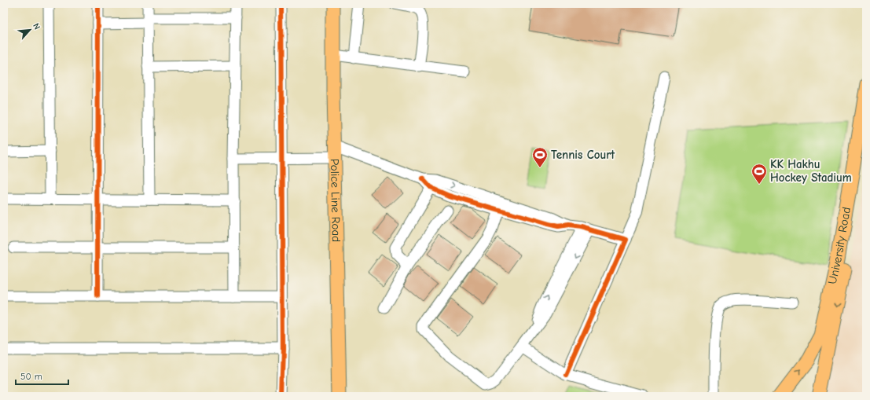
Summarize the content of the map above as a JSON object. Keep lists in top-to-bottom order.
{
  "streets": {
    "main road": ["Police Line Road", "University Road"]
  },
  "places": {
    "sports": ["Tennis Court", "KK Hakhu Hockey Stadium"]
  },
  "scale_bar": "50 m",
  "north": "top right"
}
